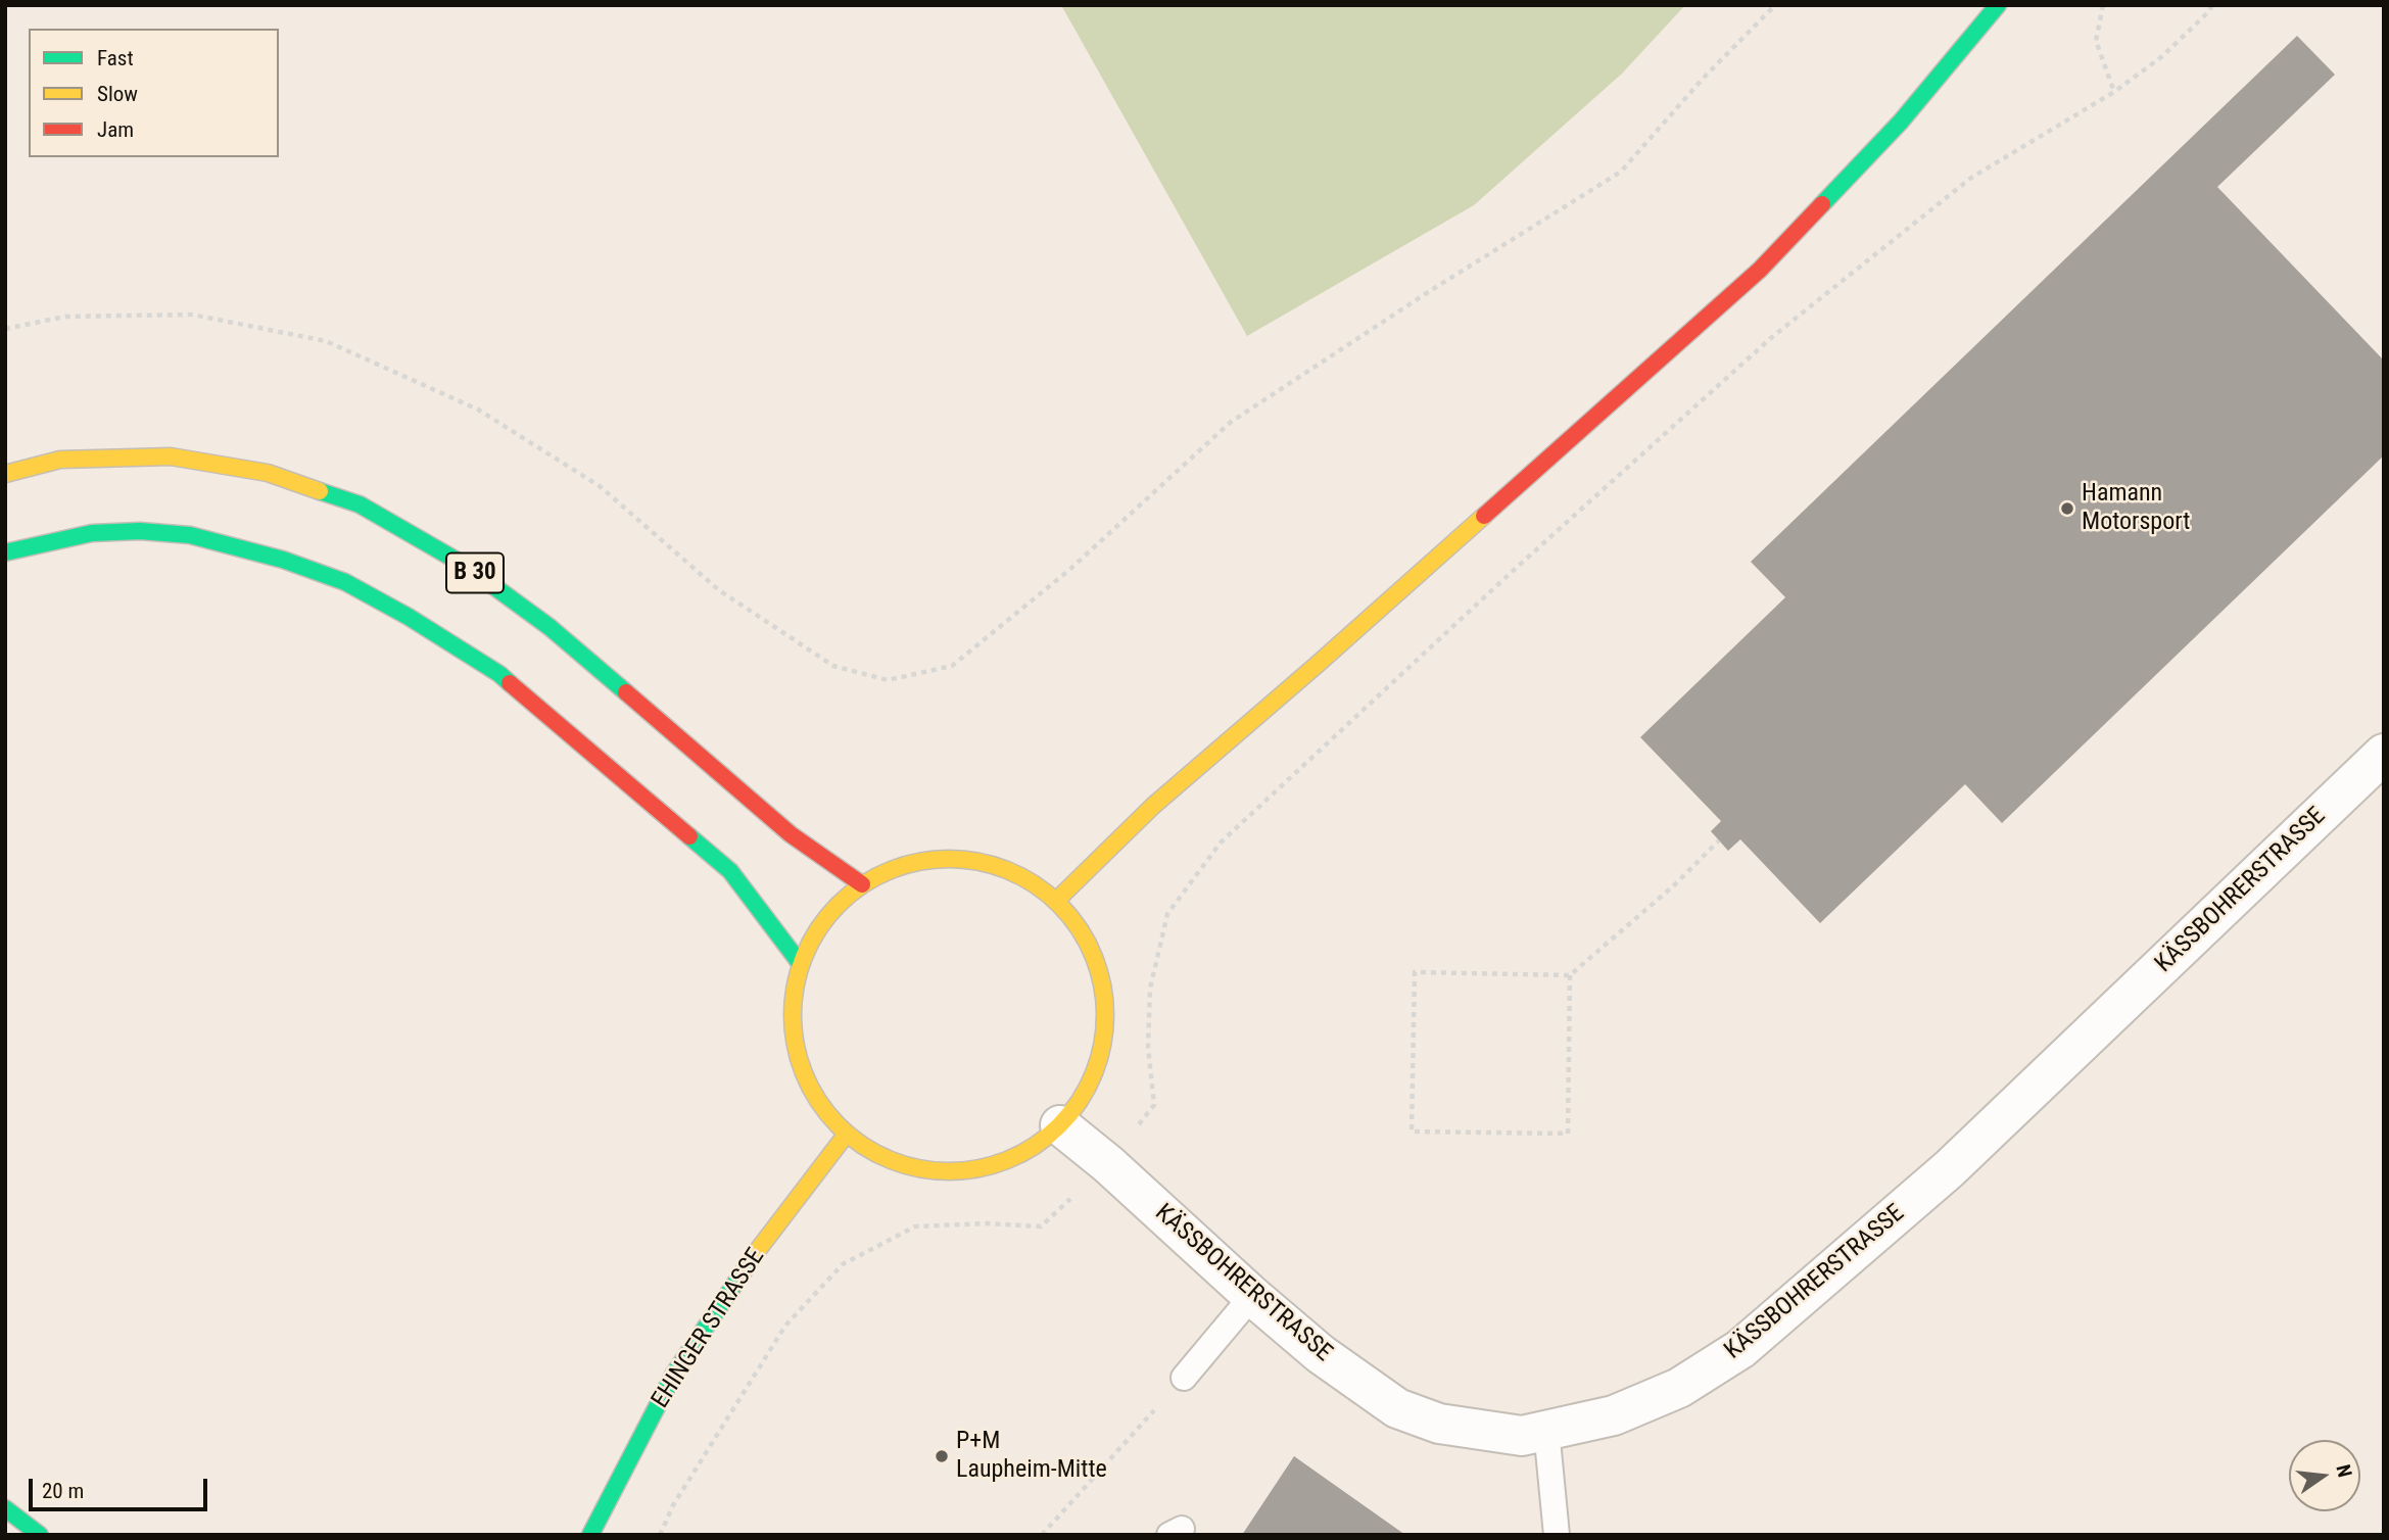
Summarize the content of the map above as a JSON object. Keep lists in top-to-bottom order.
{
  "streets": {
    "main road": ["B 30", "EHINGER STRASSE"],
    "street": ["KÄSSBOHRERSTRASSE"]
  },
  "places": ["Hamann Motorsport", "P+M Laupheim-Mitte"],
  "legend": ["Fast", "Slow", "Jam"],
  "scale_bar": "20 m",
  "north": "right"
}
